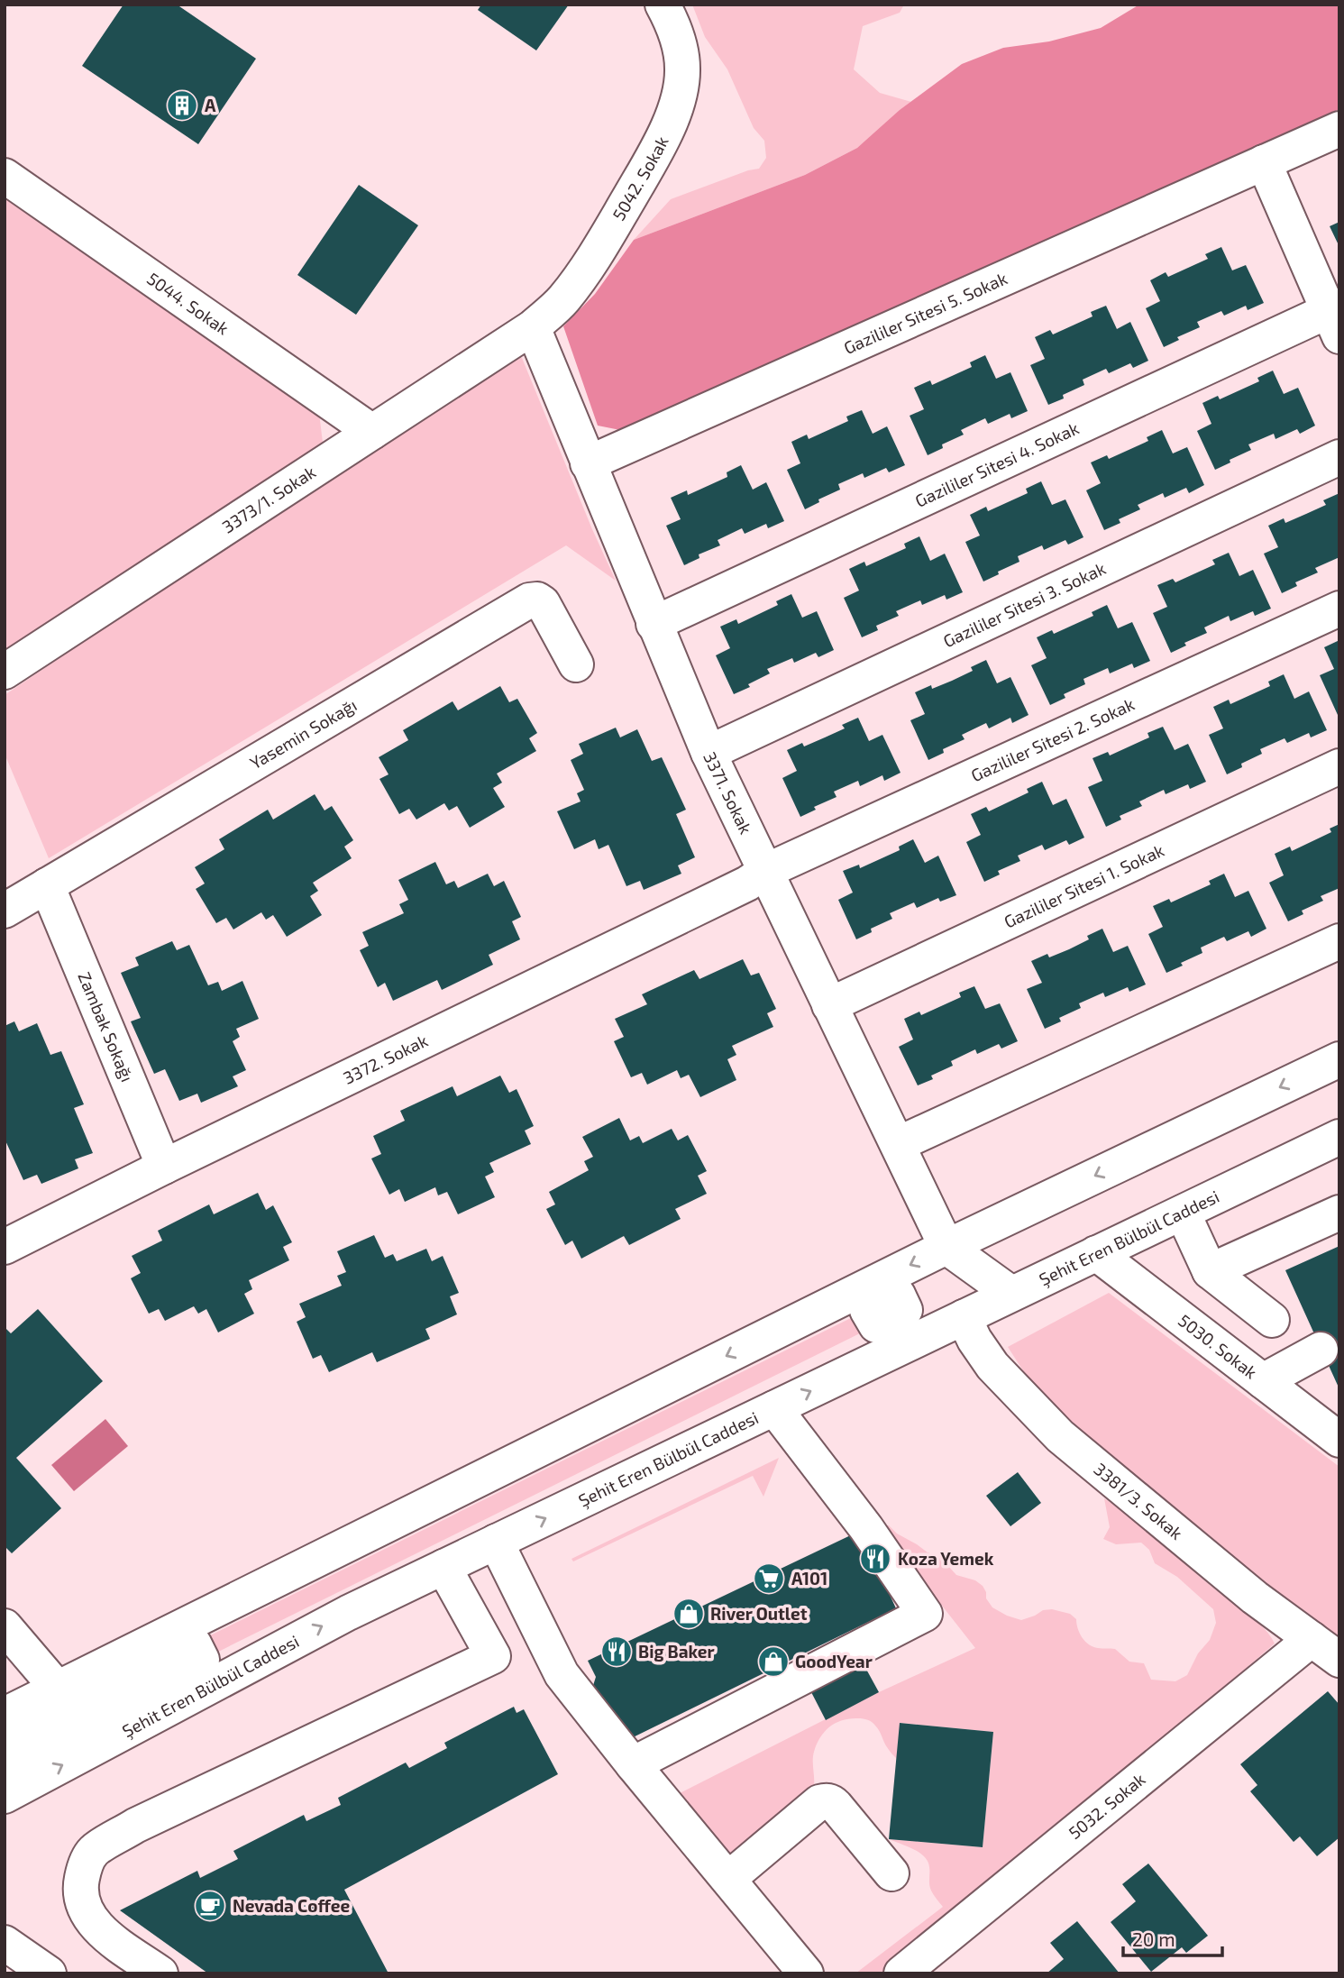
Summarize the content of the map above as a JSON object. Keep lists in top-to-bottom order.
{
  "streets": {
    "street": [
      "5042. Sokak",
      "5044. Sokak",
      "Gazililer Sitesi 5. Sokak",
      "Gazililer Sitesi 4. Sokak",
      "3373/1. Sokak",
      "Gazililer Sitesi 3. Sokak",
      "Yasemin Sokağı",
      "Gazililer Sitesi 2. Sokak",
      "3371. Sokak",
      "Gazililer Sitesi 1. Sokak",
      "Zambak Sokağı",
      "3372. Sokak",
      "Şehit Eren Bülbül Caddesi",
      "5030. Sokak",
      "3381/3. Sokak",
      "5032. Sokak"
    ]
  },
  "crossings": [
    ["5042. Sokak", "3373/1. Sokak"],
    ["5042. Sokak", "3371. Sokak"],
    ["5044. Sokak", "3373/1. Sokak"],
    ["Gazililer Sitesi 5. Sokak", "3371. Sokak"],
    ["Gazililer Sitesi 4. Sokak", "3371. Sokak"],
    ["3373/1. Sokak", "3371. Sokak"],
    ["Gazililer Sitesi 3. Sokak", "3371. Sokak"],
    ["Yasemin Sokağı", "Zambak Sokağı"],
    ["Gazililer Sitesi 2. Sokak", "3371. Sokak"],
    ["Gazililer Sitesi 2. Sokak", "3372. Sokak"],
    ["3371. Sokak", "Gazililer Sitesi 1. Sokak"],
    ["3371. Sokak", "3372. Sokak"],
    ["Zambak Sokağı", "3372. Sokak"],
    ["Şehit Eren Bülbül Caddesi", "5030. Sokak"],
    ["Şehit Eren Bülbül Caddesi", "3381/3. Sokak"],
    ["3381/3. Sokak", "5032. Sokak"]
  ],
  "places": {
    "building": ["A"],
    "restaurant": ["Koza Yemek", "Big Baker"],
    "supermarket": ["A101"],
    "shop": ["River Outlet", "GoodYear"],
    "cafe": ["Nevada Coffee"]
  },
  "scale_bar": "20 m"
}
